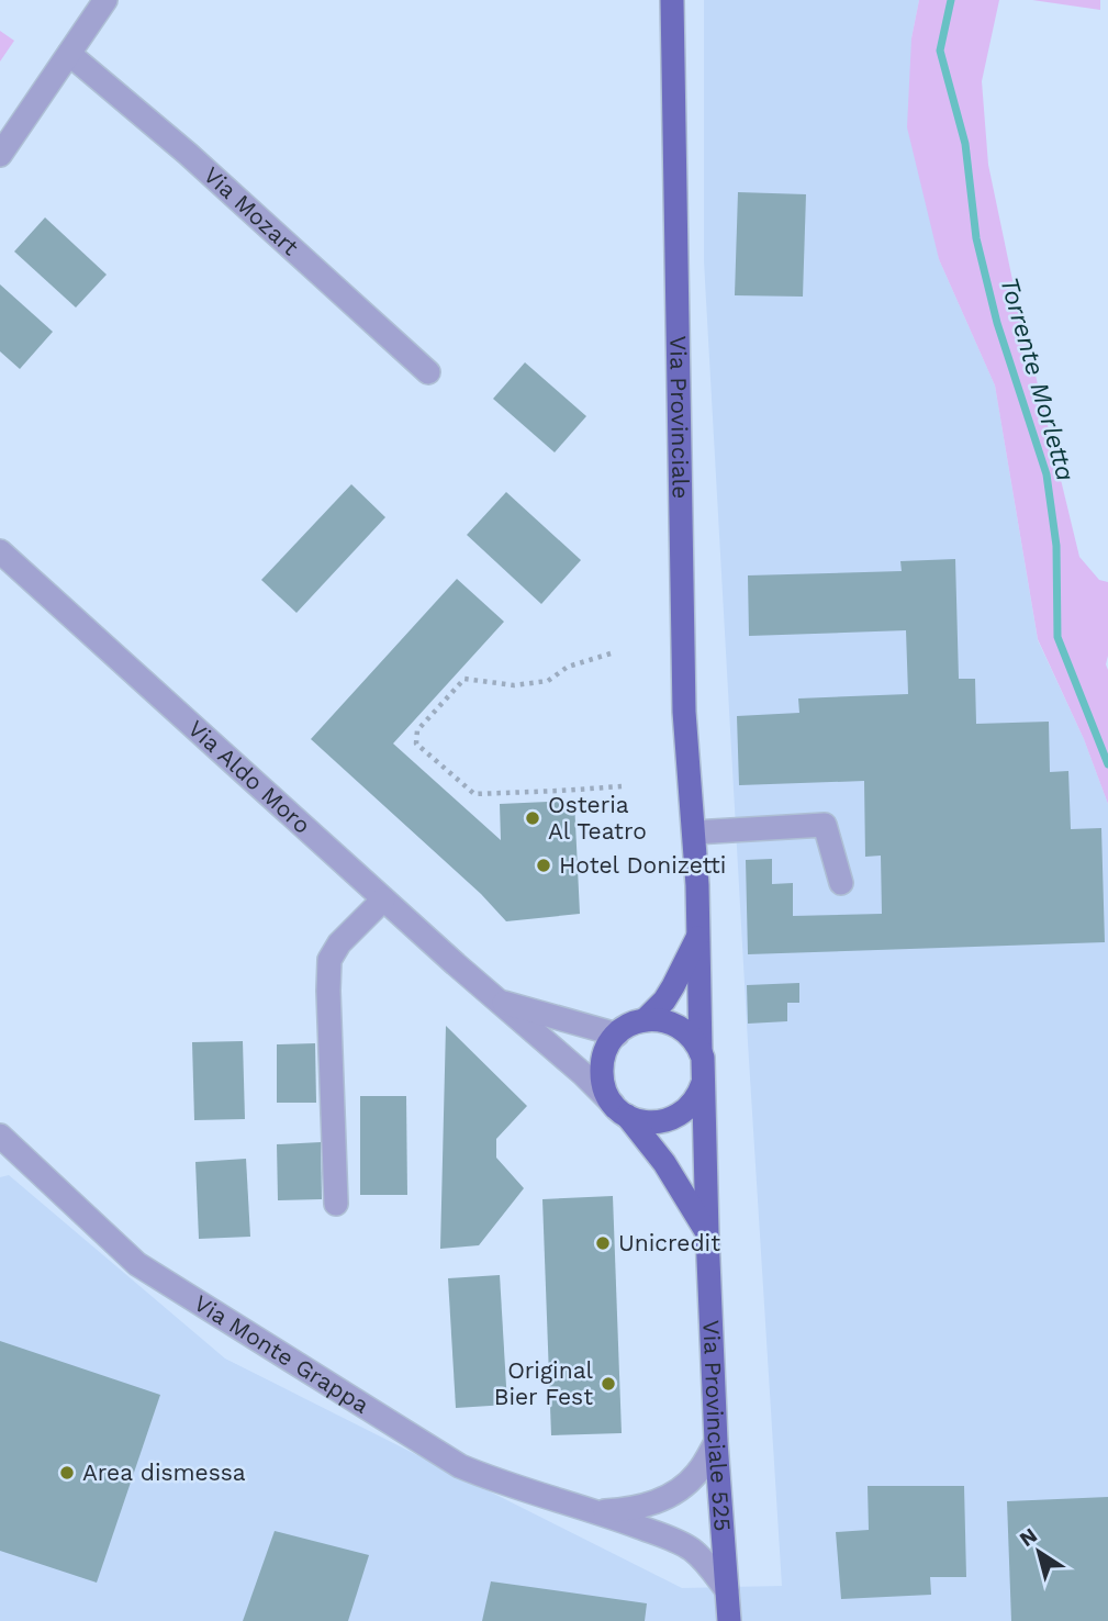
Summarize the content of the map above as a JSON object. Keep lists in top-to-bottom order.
{
  "streets": {
    "main road": ["Via Provinciale", "Via Provinciale 525"],
    "street": ["Via Mozart", "Via Aldo Moro", "Via Monte Grappa"]
  },
  "crossings": [
    ["Via Provinciale", "Via Provinciale 525"],
    ["Via Aldo Moro", "Via Provinciale 525"],
    ["Via Monte Grappa", "Via Provinciale 525"]
  ],
  "water": ["Torrente Morletta"],
  "places": [
    "Osteria Al Teatro",
    "Hotel Donizetti",
    "Unicredit",
    "Original Bier Fest",
    "Area dismessa"
  ],
  "north": "top left"
}
